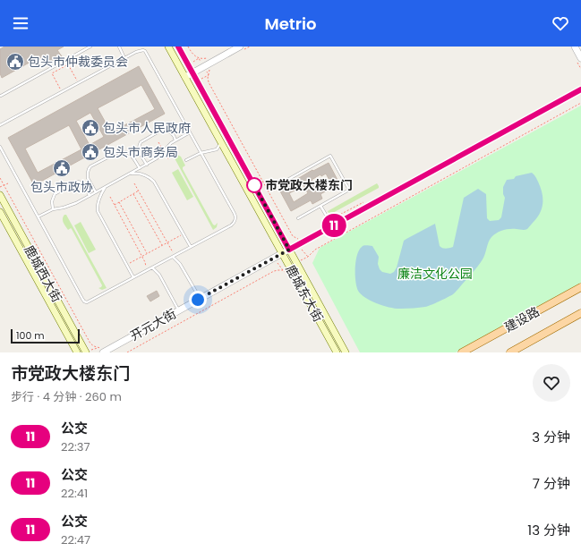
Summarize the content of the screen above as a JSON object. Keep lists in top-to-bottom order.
{
  "streets": {
    "main road": ["鹿城西大街", "鹿城东大街", "建设路"],
    "street": ["开元大街"]
  },
  "crossings": [
    ["鹿城东大街", "开元大街"]
  ],
  "parks": ["廉洁文化公园"],
  "places": {
    "public building": [
      "包头市仲裁委员会",
      "包头市人民政府",
      "包头市商务局",
      "包头市政协"
    ],
    "other": ["市党政大楼东门"]
  },
  "lines": ["bus line 11"],
  "scale_bar": "100 m",
  "page": {
    "header": "Metrio",
    "on_map": "11",
    "scale": "100 m",
    "heading": ["市党政大楼东门", "步行 · 4 分钟 · 260 m"],
    "list": [
      {
        "mark": "11",
        "name": "公交",
        "note": "22:37",
        "value": "3 分钟"
      },
      {
        "mark": "11",
        "name": "公交",
        "note": "22:41",
        "value": "7 分钟"
      },
      {
        "mark": "11",
        "name": "公交",
        "note": "22:47",
        "value": "13 分钟"
      }
    ]
  }
}
